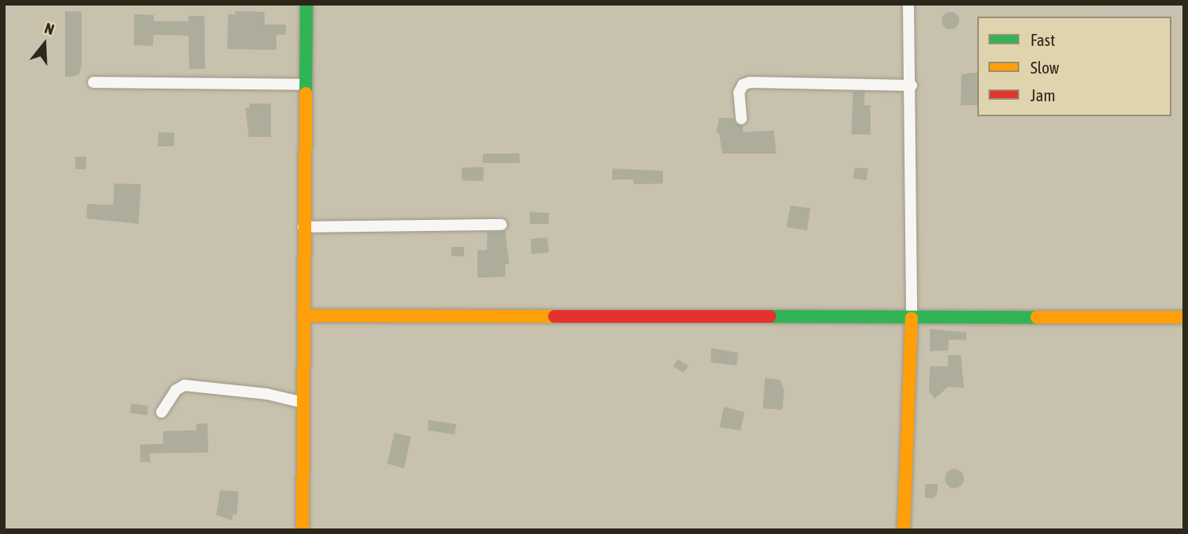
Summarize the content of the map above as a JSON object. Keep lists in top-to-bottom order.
{
  "legend": ["Fast", "Slow", "Jam"],
  "north": "top"
}
